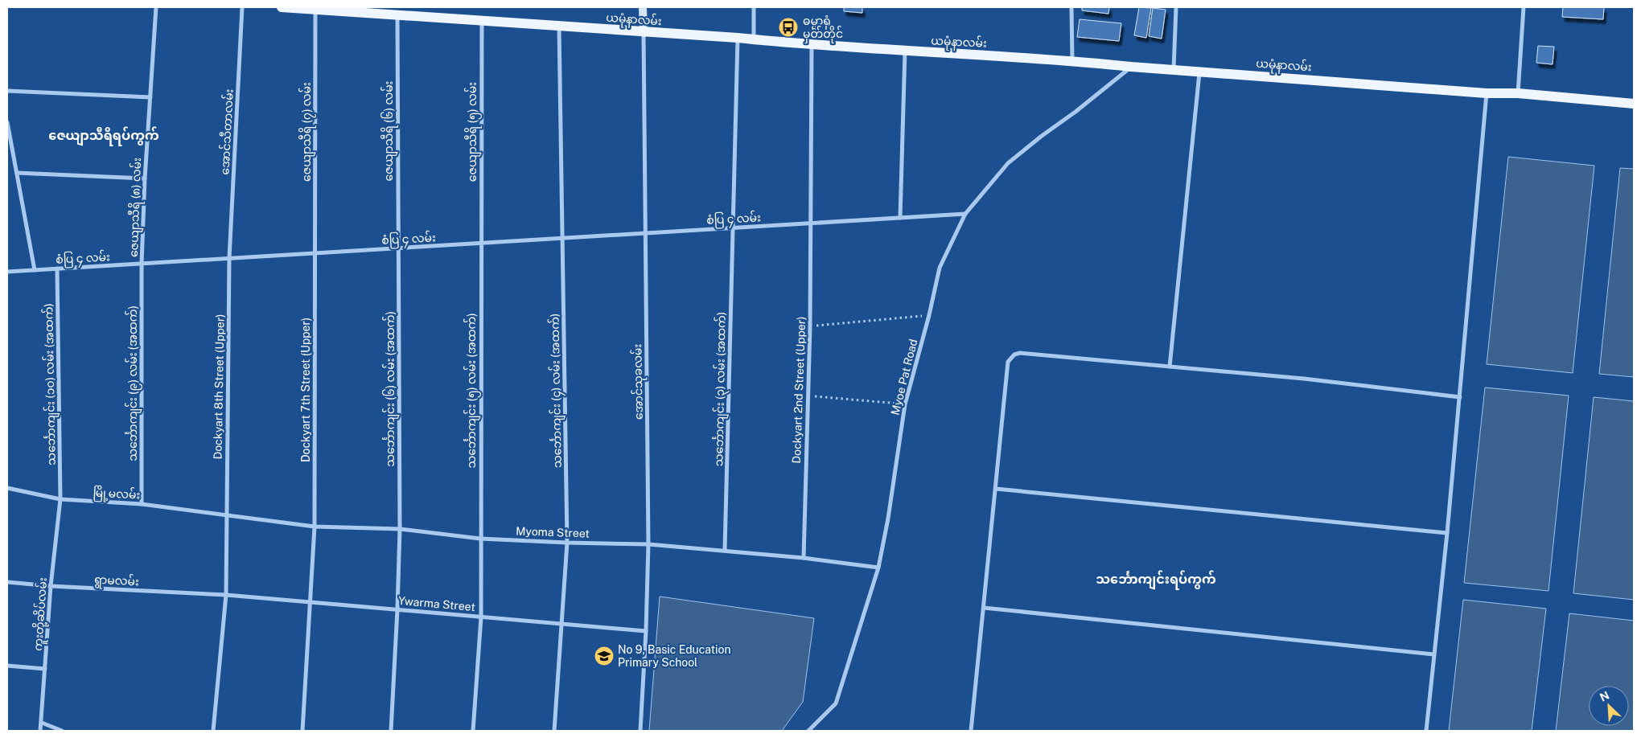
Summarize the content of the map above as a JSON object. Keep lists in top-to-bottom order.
{
  "streets": {
    "main road": ["ယမုံနာလမ်း"],
    "street": [
      "ဇေယျာသီရိ (၆) လမ်း",
      "အောင်သီတာလမ်း",
      "ဇေယျာသီရိ (၇) လမ်း",
      "ဇေယျာသီရိ (၅) လမ်း",
      "ဇေယျာသီရိ (၈) လမ်း",
      "စံပြ ၄ လမ်း",
      "Myoe Pat Road",
      "အောင်သုခလမ်း",
      "သင်္ဘောကျင်း (၉) လမ်း (အထက်)",
      "သင်္ဘောကျင်း (၁၀) လမ်း (အထက်)",
      "Dockyart 8th Street (Upper)",
      "သင်္ဘောကျင်း (၆) လမ်း (အထက်)",
      "သင်္ဘောကျင်း (၃) လမ်း (အထက်)",
      "Dockyart 7th Street (Upper)",
      "Dockyart 2nd Street (Upper)",
      "သင်္ဘောကျင်း (၅) လမ်း (အထက်)",
      "သင်္ဘောကျင်း (၄) လမ်း (အထက်)",
      "မြို့မလမ်း",
      "Myoma Street",
      "ရွာမလမ်း",
      "Ywarma Street",
      "ကူးတို့ဆိပ်လမ်း"
    ]
  },
  "crossings": [
    ["ယမုံနာလမ်း", "ဇေယျာသီရိ (၆) လမ်း"],
    ["ယမုံနာလမ်း", "ဇေယျာသီရိ (၇) လမ်း"],
    ["ယမုံနာလမ်း", "ဇေယျာသီရိ (၅) လမ်း"],
    ["ယမုံနာလမ်း", "Myoe Pat Road"],
    ["ယမုံနာလမ်း", "အောင်သုခလမ်း"],
    ["ယမုံနာလမ်း", "သင်္ဘောကျင်း (၃) လမ်း (အထက်)"],
    ["ယမုံနာလမ်း", "Dockyart 2nd Street (Upper)"],
    ["ယမုံနာလမ်း", "သင်္ဘောကျင်း (၄) လမ်း (အထက်)"],
    ["ဇေယျာသီရိ (၆) လမ်း", "စံပြ ၄ လမ်း"],
    ["ဇေယျာသီရိ (၆) လမ်း", "သင်္ဘောကျင်း (၆) လမ်း (အထက်)"],
    ["အောင်သီတာလမ်း", "စံပြ ၄ လမ်း"],
    ["အောင်သီတာလမ်း", "Dockyart 8th Street (Upper)"],
    ["ဇေယျာသီရိ (၇) လမ်း", "စံပြ ၄ လမ်း"],
    ["ဇေယျာသီရိ (၇) လမ်း", "Dockyart 7th Street (Upper)"],
    ["ဇေယျာသီရိ (၅) လမ်း", "စံပြ ၄ လမ်း"],
    ["ဇေယျာသီရိ (၅) လမ်း", "သင်္ဘောကျင်း (၅) လမ်း (အထက်)"],
    ["ဇေယျာသီရိ (၈) လမ်း", "စံပြ ၄ လမ်း"],
    ["ဇေယျာသီရိ (၈) လမ်း", "သင်္ဘောကျင်း (၉) လမ်း (အထက်)"],
    ["စံပြ ၄ လမ်း", "Myoe Pat Road"],
    ["စံပြ ၄ လမ်း", "အောင်သုခလမ်း"],
    ["စံပြ ၄ လမ်း", "သင်္ဘောကျင်း (၉) လမ်း (အထက်)"],
    ["စံပြ ၄ လမ်း", "သင်္ဘောကျင်း (၁၀) လမ်း (အထက်)"],
    ["စံပြ ၄ လမ်း", "Dockyart 8th Street (Upper)"],
    ["စံပြ ၄ လမ်း", "သင်္ဘောကျင်း (၆) လမ်း (အထက်)"],
    ["စံပြ ၄ လမ်း", "သင်္ဘောကျင်း (၃) လမ်း (အထက်)"],
    ["စံပြ ၄ လမ်း", "Dockyart 7th Street (Upper)"],
    ["စံပြ ၄ လမ်း", "Dockyart 2nd Street (Upper)"],
    ["စံပြ ၄ လမ်း", "သင်္ဘောကျင်း (၅) လမ်း (အထက်)"],
    ["စံပြ ၄ လမ်း", "သင်္ဘောကျင်း (၄) လမ်း (အထက်)"],
    ["Myoe Pat Road", "Myoma Street"],
    ["အောင်သုခလမ်း", "Myoma Street"],
    ["အောင်သုခလမ်း", "Ywarma Street"],
    ["သင်္ဘောကျင်း (၉) လမ်း (အထက်)", "မြို့မလမ်း"],
    ["သင်္ဘောကျင်း (၁၀) လမ်း (အထက်)", "မြို့မလမ်း"],
    ["သင်္ဘောကျင်း (၁၀) လမ်း (အထက်)", "ကူးတို့ဆိပ်လမ်း"],
    ["Dockyart 8th Street (Upper)", "မြို့မလမ်း"],
    ["Dockyart 8th Street (Upper)", "Myoma Street"],
    ["Dockyart 8th Street (Upper)", "ရွာမလမ်း"],
    ["Dockyart 8th Street (Upper)", "Ywarma Street"],
    ["သင်္ဘောကျင်း (၆) လမ်း (အထက်)", "Myoma Street"],
    ["သင်္ဘောကျင်း (၆) လမ်း (အထက်)", "Ywarma Street"],
    ["သင်္ဘောကျင်း (၃) လမ်း (အထက်)", "Myoma Street"],
    ["Dockyart 7th Street (Upper)", "Myoma Street"],
    ["Dockyart 7th Street (Upper)", "Ywarma Street"],
    ["Dockyart 2nd Street (Upper)", "Myoma Street"],
    ["သင်္ဘောကျင်း (၅) လမ်း (အထက်)", "Myoma Street"],
    ["သင်္ဘောကျင်း (၅) လမ်း (အထက်)", "Ywarma Street"],
    ["သင်္ဘောကျင်း (၄) လမ်း (အထက်)", "Myoma Street"],
    ["သင်္ဘောကျင်း (၄) လမ်း (အထက်)", "Ywarma Street"],
    ["မြို့မလမ်း", "Myoma Street"],
    ["မြို့မလမ်း", "ကူးတို့ဆိပ်လမ်း"],
    ["ရွာမလမ်း", "Ywarma Street"],
    ["ရွာမလမ်း", "ကူးတို့ဆိပ်လမ်း"]
  ],
  "districts": ["ဇေယျာသီရိရပ်ကွက်", "သင်္ဘောကျင်းရပ်ကွက်"],
  "places": {
    "bus stop": ["ဓမ္မာရုံ မှတ်တိုင်"],
    "school or university": ["No 9, Basic Education Primary School"]
  },
  "north": "top left"
}
